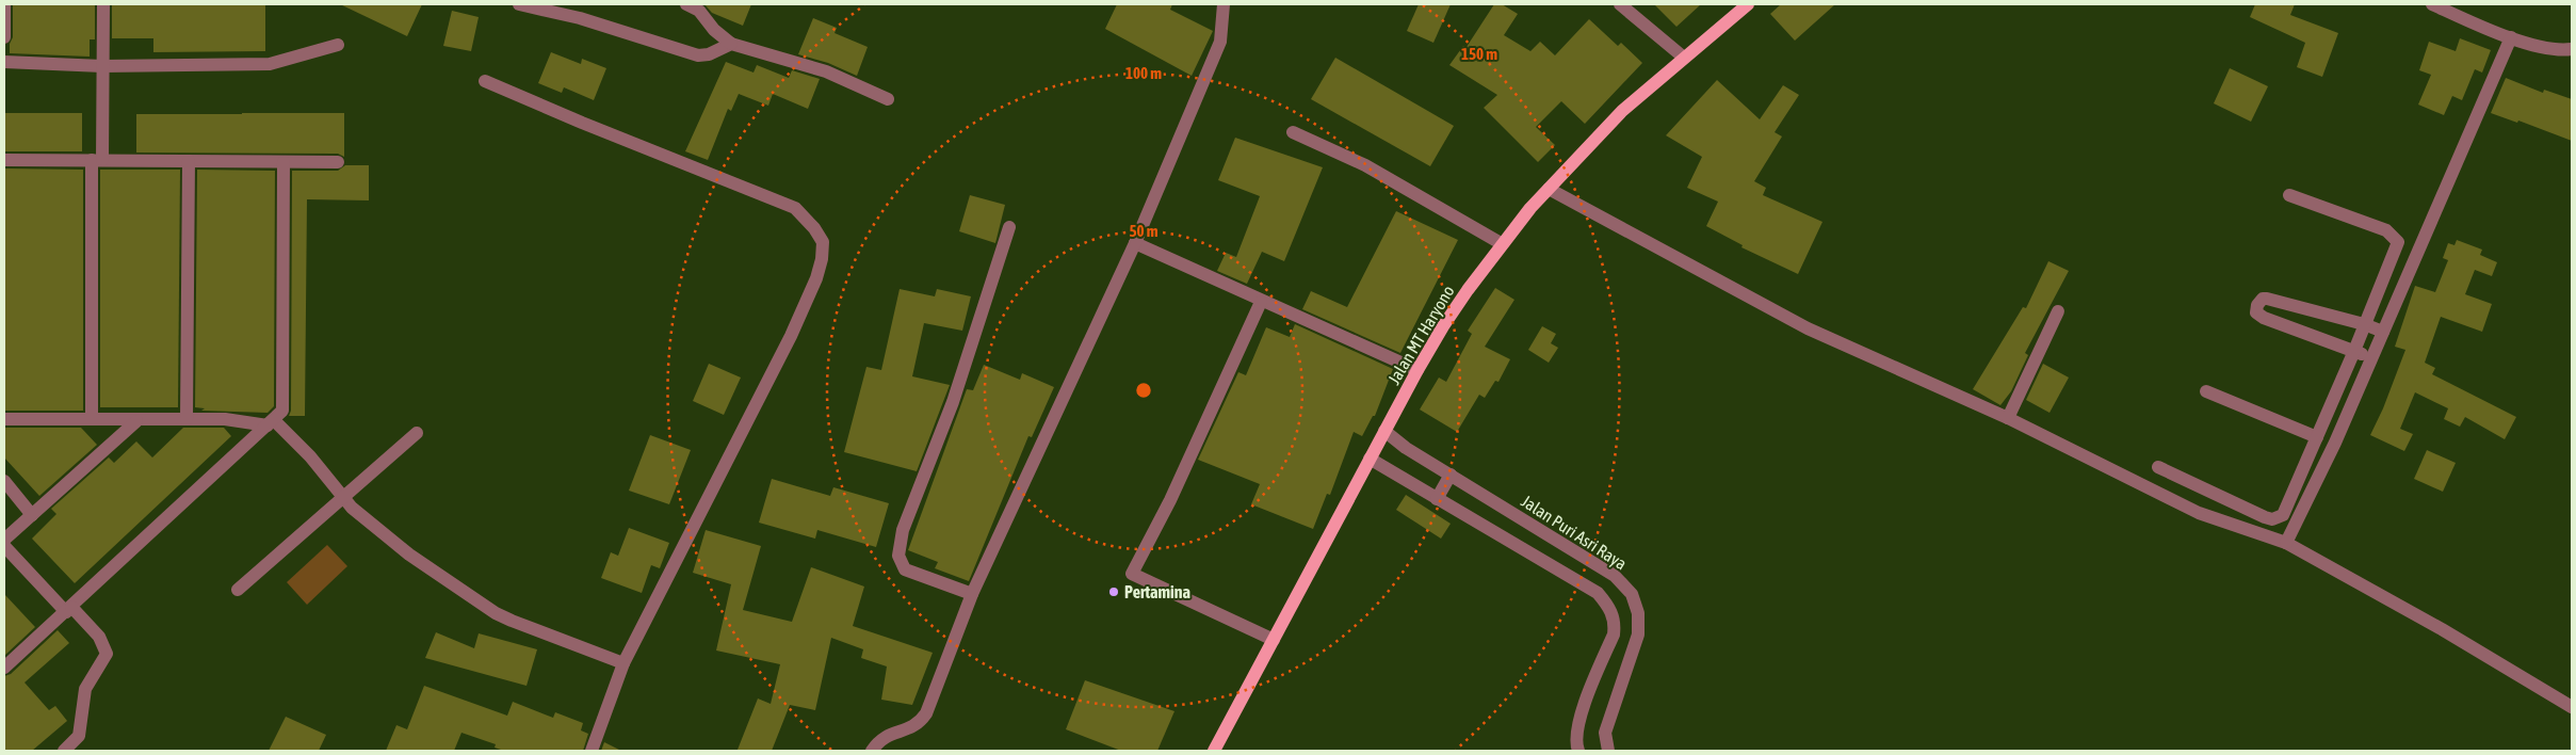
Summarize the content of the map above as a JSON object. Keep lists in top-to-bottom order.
{
  "streets": {
    "main road": ["Jalan MT Haryono"],
    "street": ["Jalan Puri Asri Raya"]
  },
  "crossings": [
    ["Jalan MT Haryono", "Jalan Puri Asri Raya"]
  ],
  "places": ["Pertamina"],
  "rings": ["150 m", "100 m", "50 m"]
}
